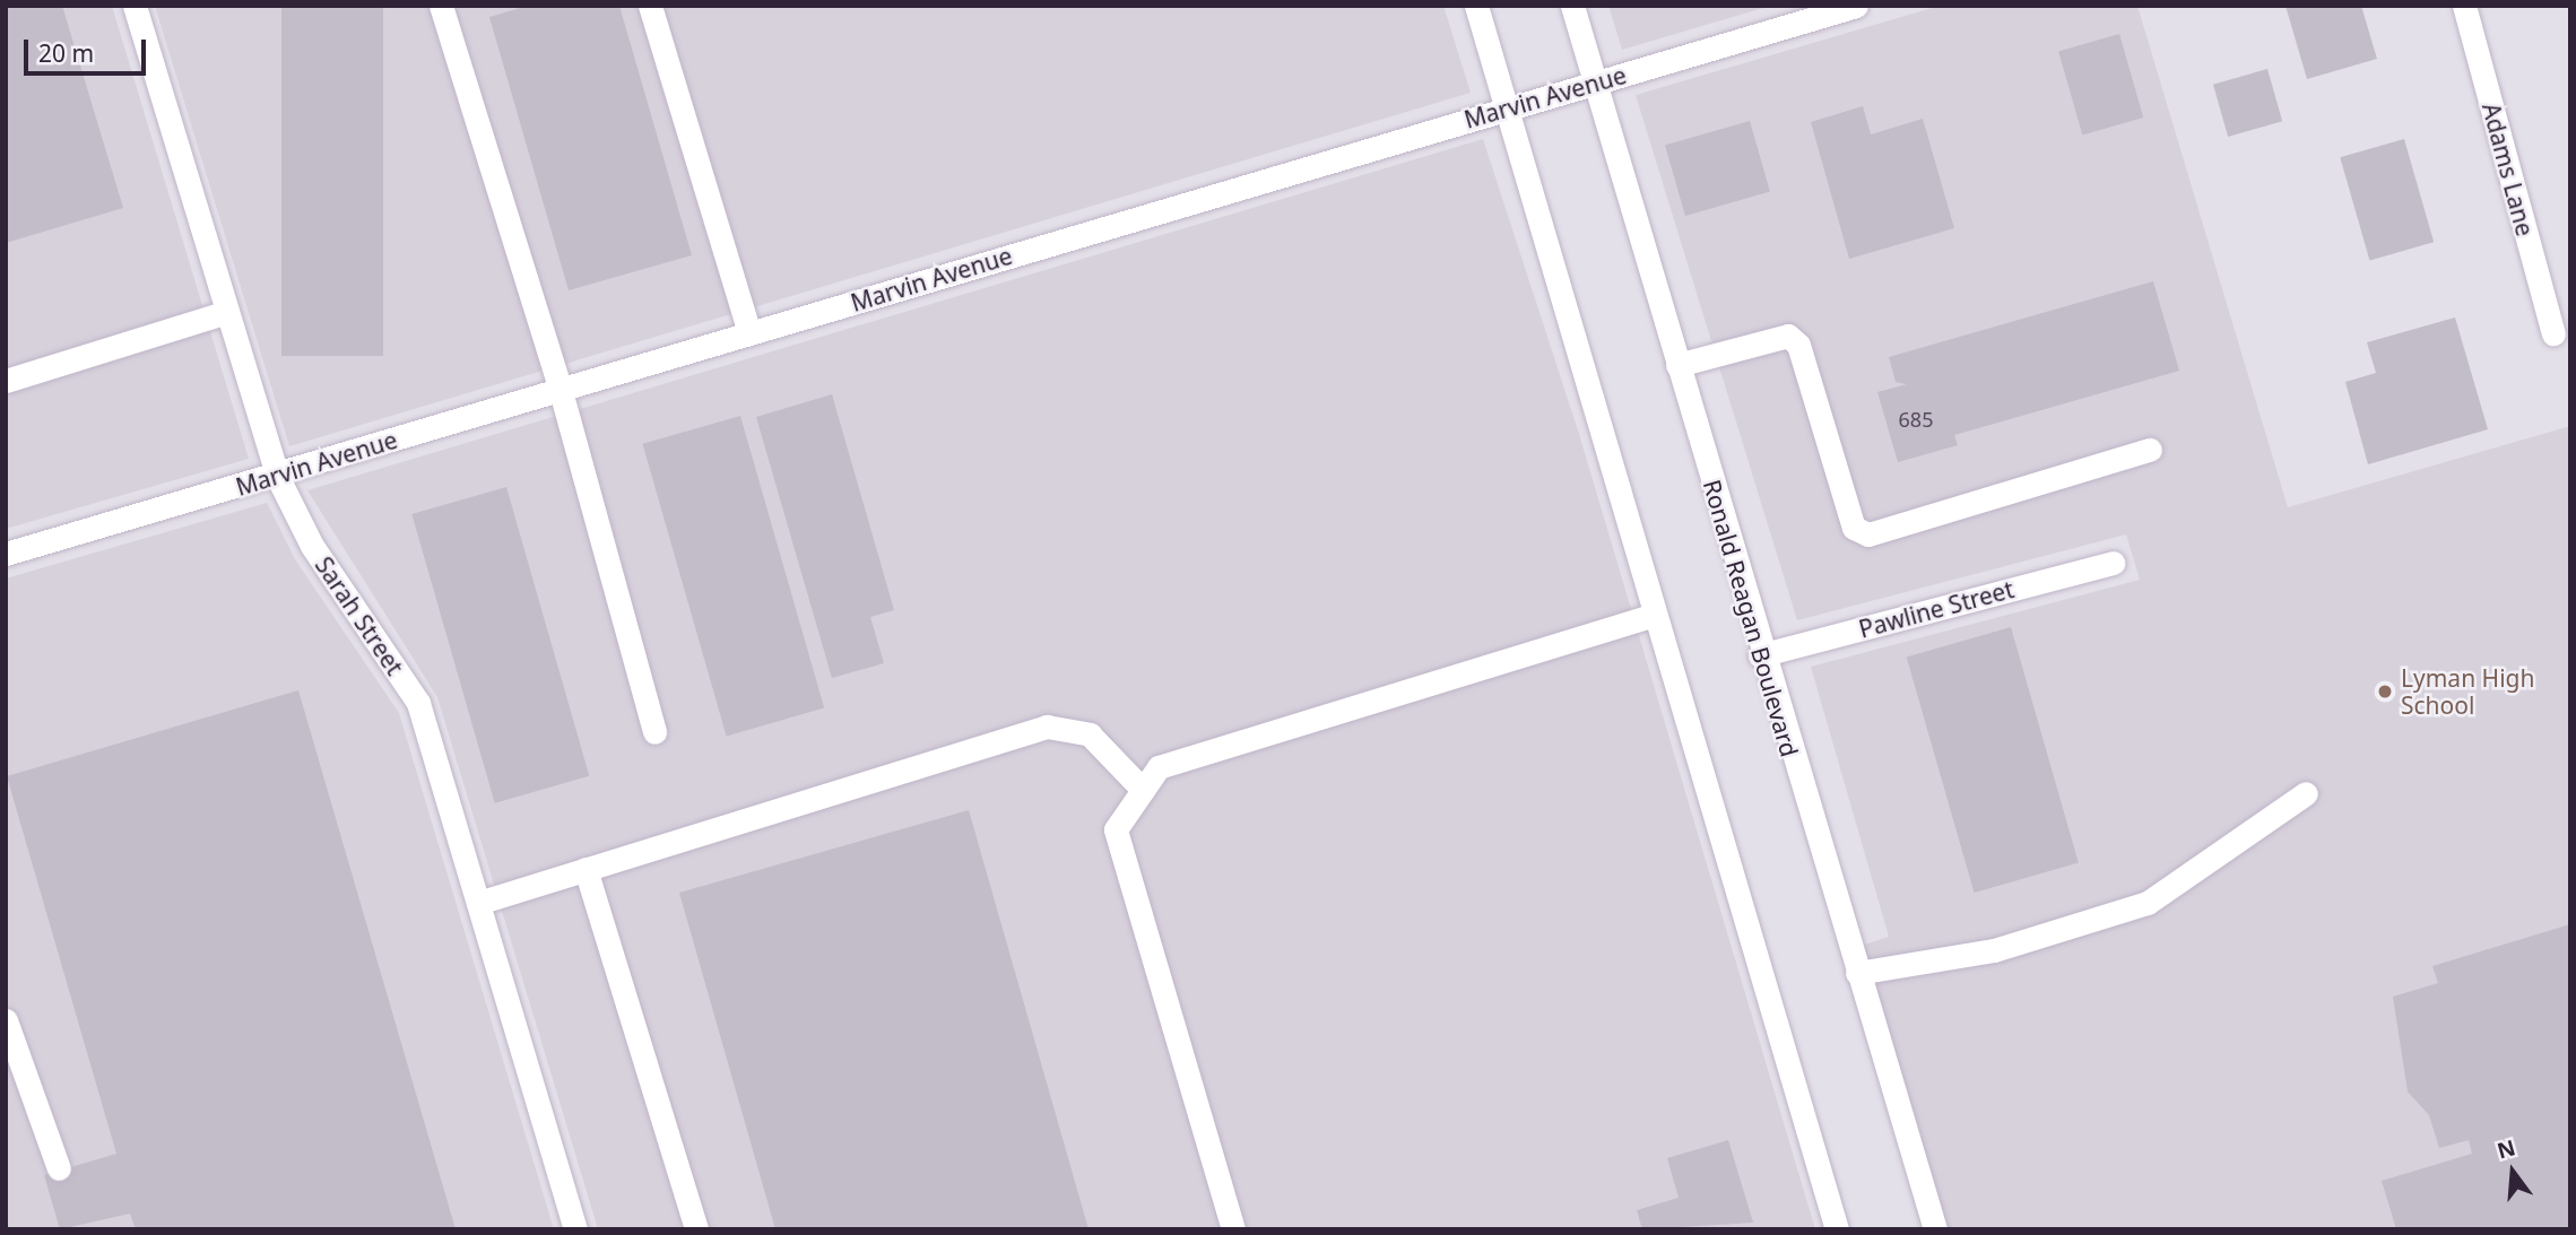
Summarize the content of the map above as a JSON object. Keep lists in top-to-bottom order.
{
  "streets": {
    "street": [
      "Marvin Avenue",
      "Adams Lane",
      "Pawline Street",
      "Sarah Street",
      "Ronald Reagan Boulevard"
    ]
  },
  "crossings": [
    ["Marvin Avenue", "Sarah Street"],
    ["Marvin Avenue", "Ronald Reagan Boulevard"],
    ["Pawline Street", "Ronald Reagan Boulevard"]
  ],
  "places": ["Lyman High School"],
  "house_numbers": ["685"],
  "scale_bar": "20 m",
  "north": "top"
}
